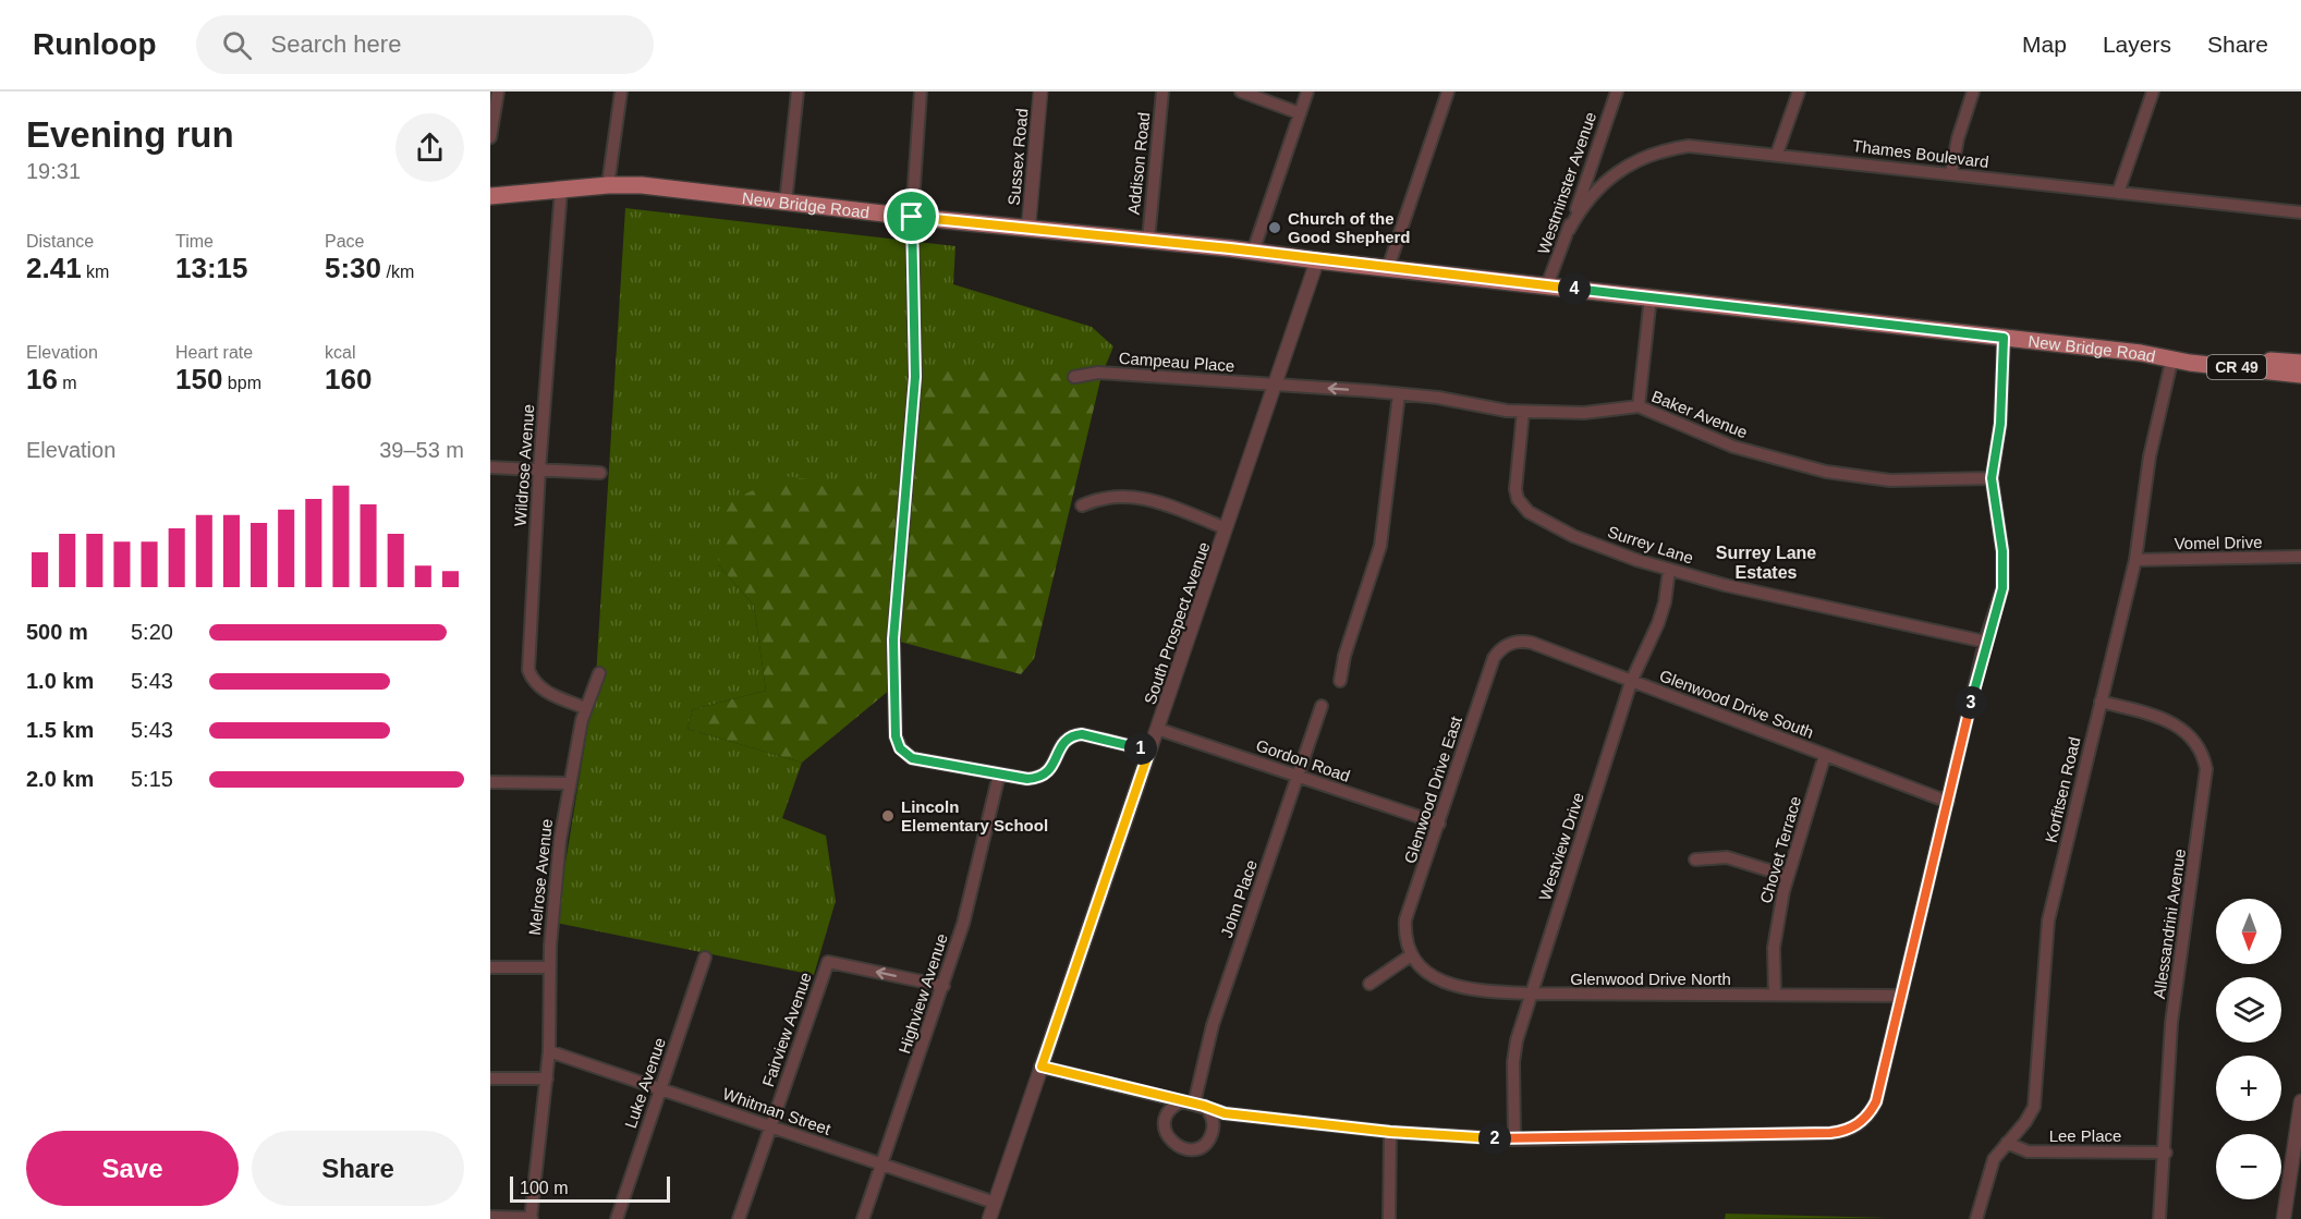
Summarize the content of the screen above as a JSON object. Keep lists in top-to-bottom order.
{
  "streets": {
    "main road": ["New Bridge Road", "CR 49"],
    "street": [
      "Thames Boulevard",
      "Sussex Road",
      "Addison Road",
      "Westminster Avenue",
      "Campeau Place",
      "Baker Avenue",
      "Wildrose Avenue",
      "Vomel Drive",
      "Surrey Lane",
      "South Prospect Avenue",
      "Glenwood Drive South",
      "Gordon Road",
      "Glenwood Drive East",
      "Korfitsen Road",
      "Westview Drive",
      "Chovet Terrace",
      "Melrose Avenue",
      "John Place",
      "Allessandrini Avenue",
      "Glenwood Drive North",
      "Highview Avenue",
      "Fairview Avenue",
      "Luke Avenue",
      "Whitman Street",
      "Lee Place"
    ]
  },
  "crossings": [
    ["Thames Boulevard", "Westminster Avenue"],
    ["Sussex Road", "New Bridge Road"],
    ["Addison Road", "New Bridge Road"],
    ["Westminster Avenue", "New Bridge Road"],
    ["New Bridge Road", "Wildrose Avenue"],
    ["New Bridge Road", "South Prospect Avenue"],
    ["New Bridge Road", "Korfitsen Road"],
    ["Campeau Place", "Baker Avenue"],
    ["Campeau Place", "South Prospect Avenue"],
    ["Baker Avenue", "Surrey Lane"],
    ["Baker Avenue", "South Prospect Avenue"],
    ["Wildrose Avenue", "Melrose Avenue"],
    ["Vomel Drive", "Korfitsen Road"],
    ["Surrey Lane", "Westview Drive"],
    ["South Prospect Avenue", "Gordon Road"],
    ["South Prospect Avenue", "Whitman Street"],
    ["Glenwood Drive South", "Glenwood Drive East"],
    ["Glenwood Drive South", "Westview Drive"],
    ["Glenwood Drive South", "Chovet Terrace"],
    ["Gordon Road", "Glenwood Drive East"],
    ["Gordon Road", "John Place"],
    ["Glenwood Drive East", "Glenwood Drive North"],
    ["Korfitsen Road", "Allessandrini Avenue"],
    ["Korfitsen Road", "Lee Place"],
    ["Westview Drive", "Glenwood Drive North"],
    ["Chovet Terrace", "Glenwood Drive North"],
    ["Melrose Avenue", "Whitman Street"],
    ["Allessandrini Avenue", "Lee Place"],
    ["Highview Avenue", "Fairview Avenue"],
    ["Highview Avenue", "Whitman Street"],
    ["Fairview Avenue", "Whitman Street"],
    ["Luke Avenue", "Whitman Street"]
  ],
  "districts": ["Surrey Lane Estates"],
  "places": ["Church of the Good Shepherd", "Lincoln Elementary School"],
  "scale_bar": "100 m",
  "north": "bottom",
  "page": {
    "header": "Runloop",
    "search": "Search here",
    "nav": ["Map", "Layers", "Share"],
    "heading": ["Evening run", "19:31"],
    "stats": [
      ["Distance", "2.41 km"],
      ["Time", "13:15"],
      ["Pace", "5:30 /km"],
      ["Elevation", "16 m"],
      ["Heart rate", "150 bpm"],
      ["kcal", "160"]
    ],
    "pins": [
      "4",
      "3",
      "1",
      "2"
    ],
    "chart": ["Elevation", "39–53 m"],
    "list": [
      {
        "name": "500 m",
        "note": "5:20"
      },
      {
        "name": "1.0 km",
        "note": "5:43"
      },
      {
        "name": "1.5 km",
        "note": "5:43"
      },
      {
        "name": "2.0 km",
        "note": "5:15"
      }
    ],
    "map_buttons": ["+", "−"],
    "buttons": ["Save", "Share"],
    "scale": "100 m"
  }
}
